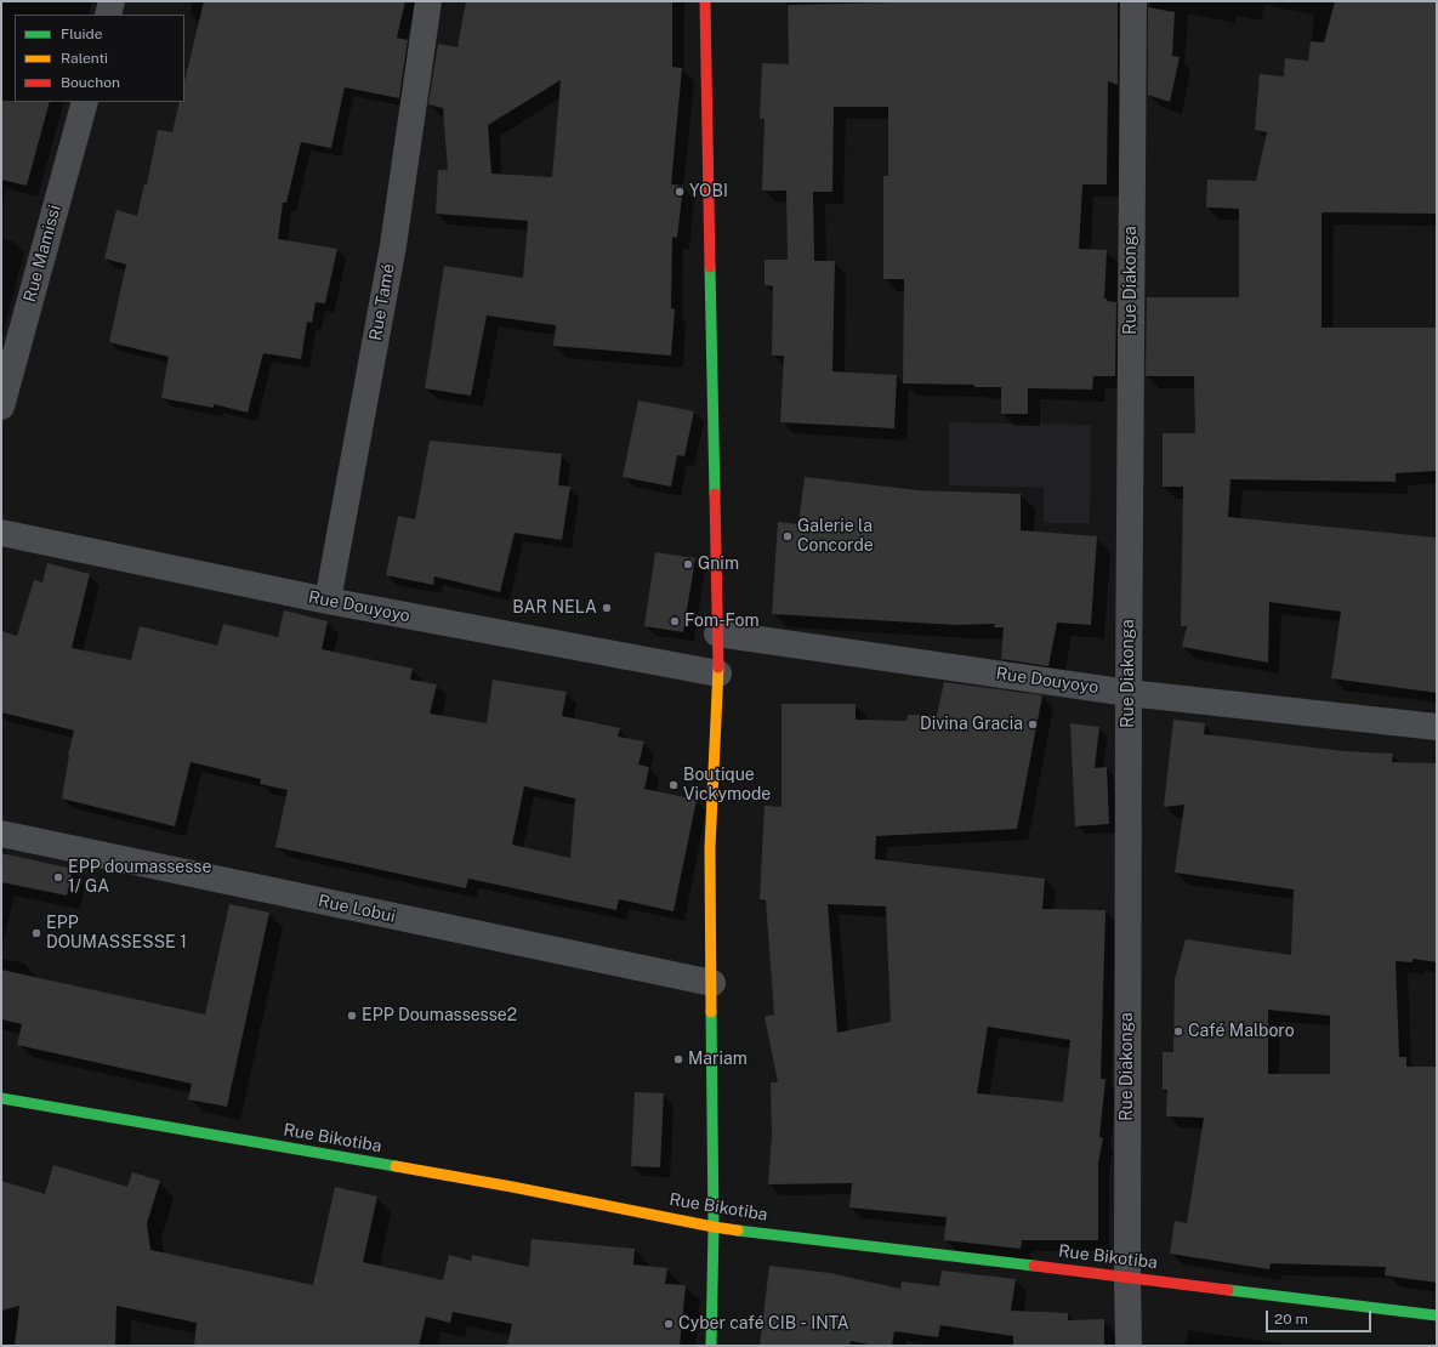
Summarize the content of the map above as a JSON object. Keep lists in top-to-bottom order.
{
  "streets": {
    "street": [
      "Rue Mamissi",
      "Rue Diakonga",
      "Rue Tamé",
      "Rue Douyoyo",
      "Rue Lobui",
      "Rue Bikotiba"
    ]
  },
  "crossings": [
    ["Rue Diakonga", "Rue Douyoyo"],
    ["Rue Diakonga", "Rue Bikotiba"],
    ["Rue Tamé", "Rue Douyoyo"]
  ],
  "places": [
    "YOBI",
    "Galerie la Concorde",
    "Gnim",
    "BAR NELA",
    "Fom-Fom",
    "Divina Gracia",
    "Boutique Vickymode",
    "EPP doumassesse 1/ GA",
    "EPP DOUMASSESSE 1",
    "EPP Doumassesse2",
    "Café Malboro",
    "Mariam",
    "Cyber café CIB - INTA"
  ],
  "legend": ["Fluide", "Ralenti", "Bouchon"],
  "scale_bar": "20 m"
}
